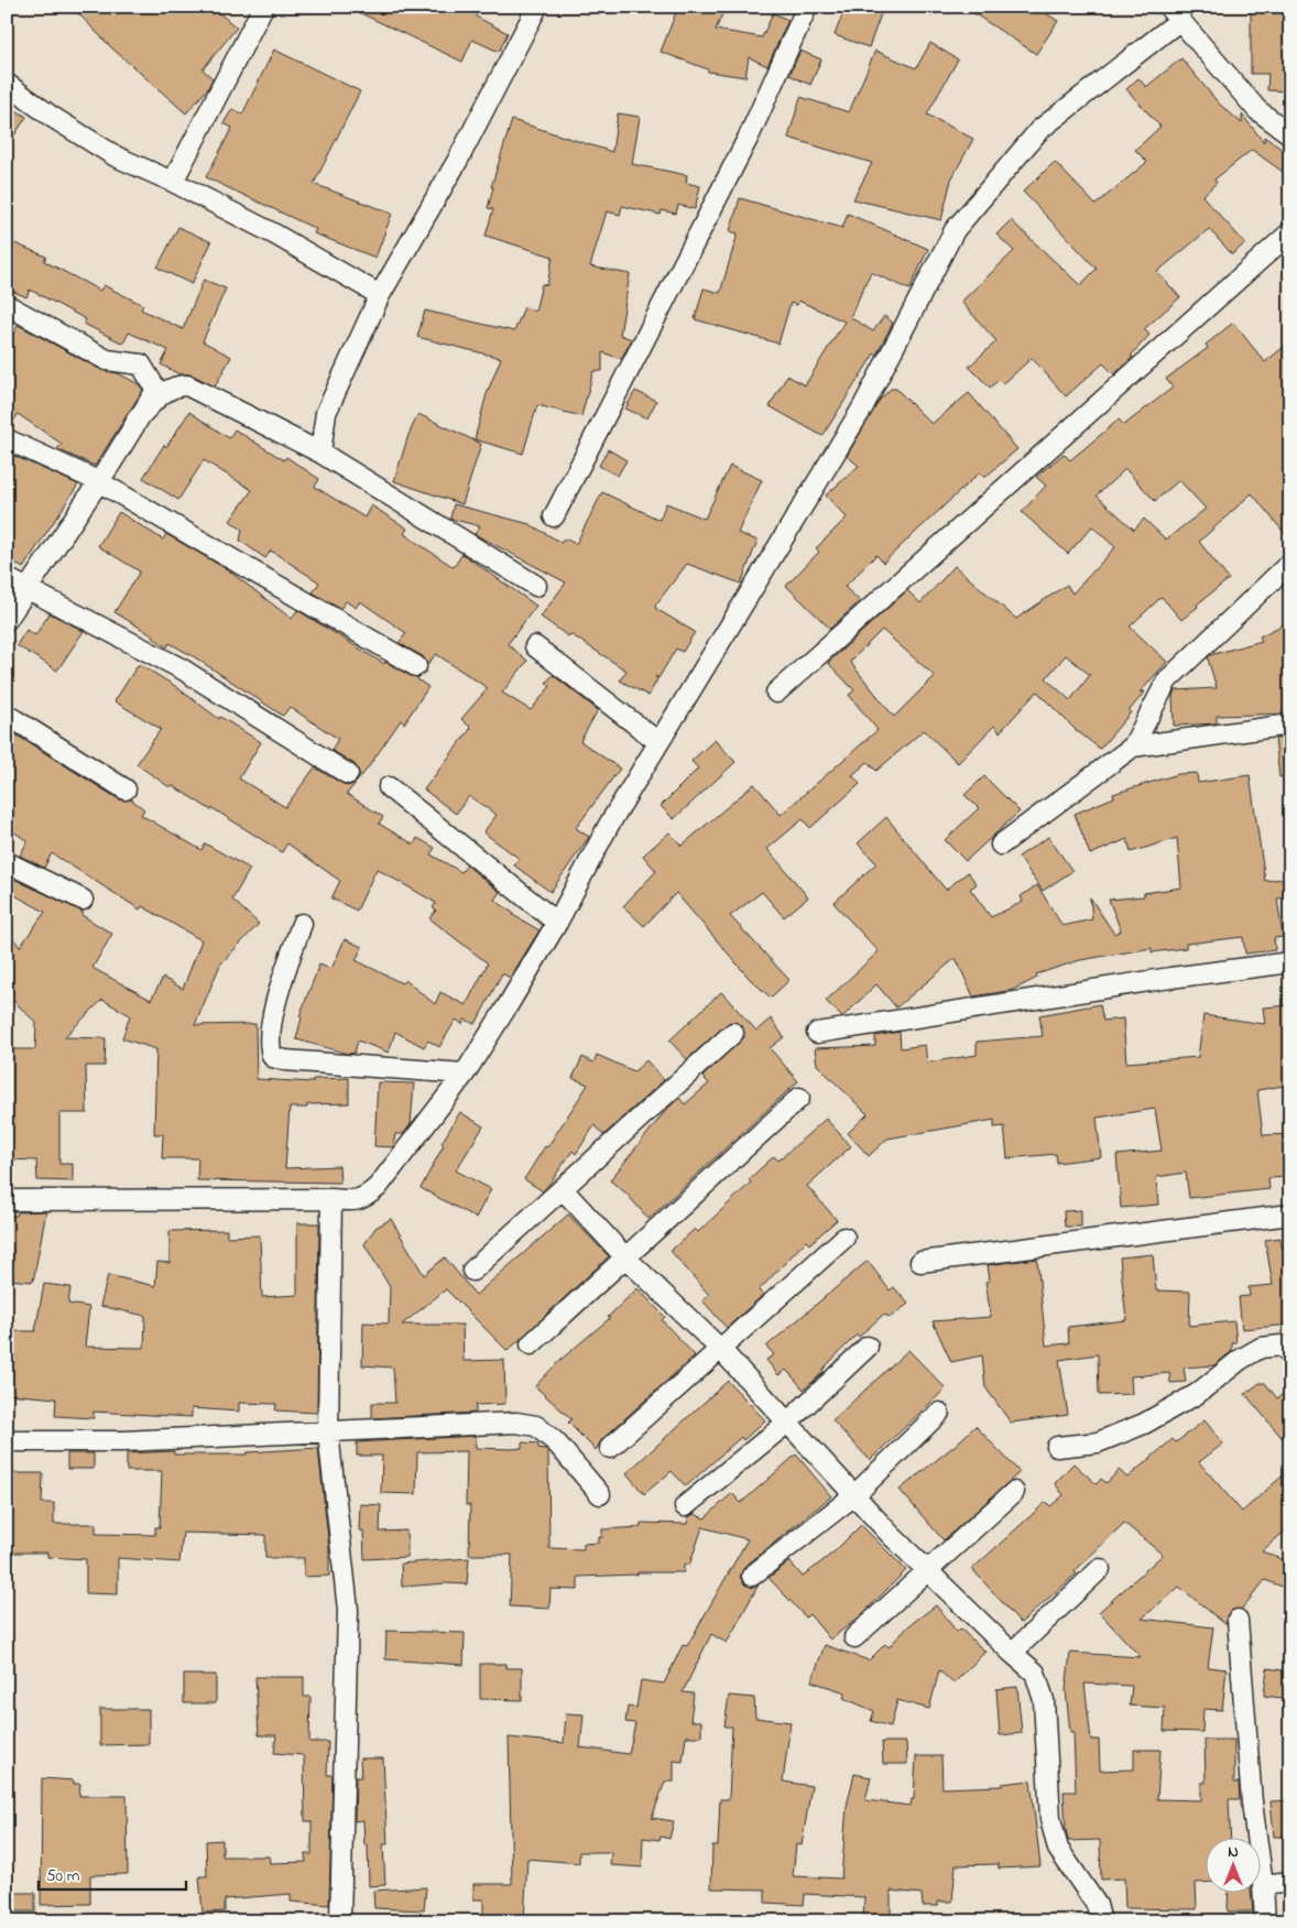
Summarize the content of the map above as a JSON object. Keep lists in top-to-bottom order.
{
  "scale_bar": "50 m",
  "north": "top"
}
